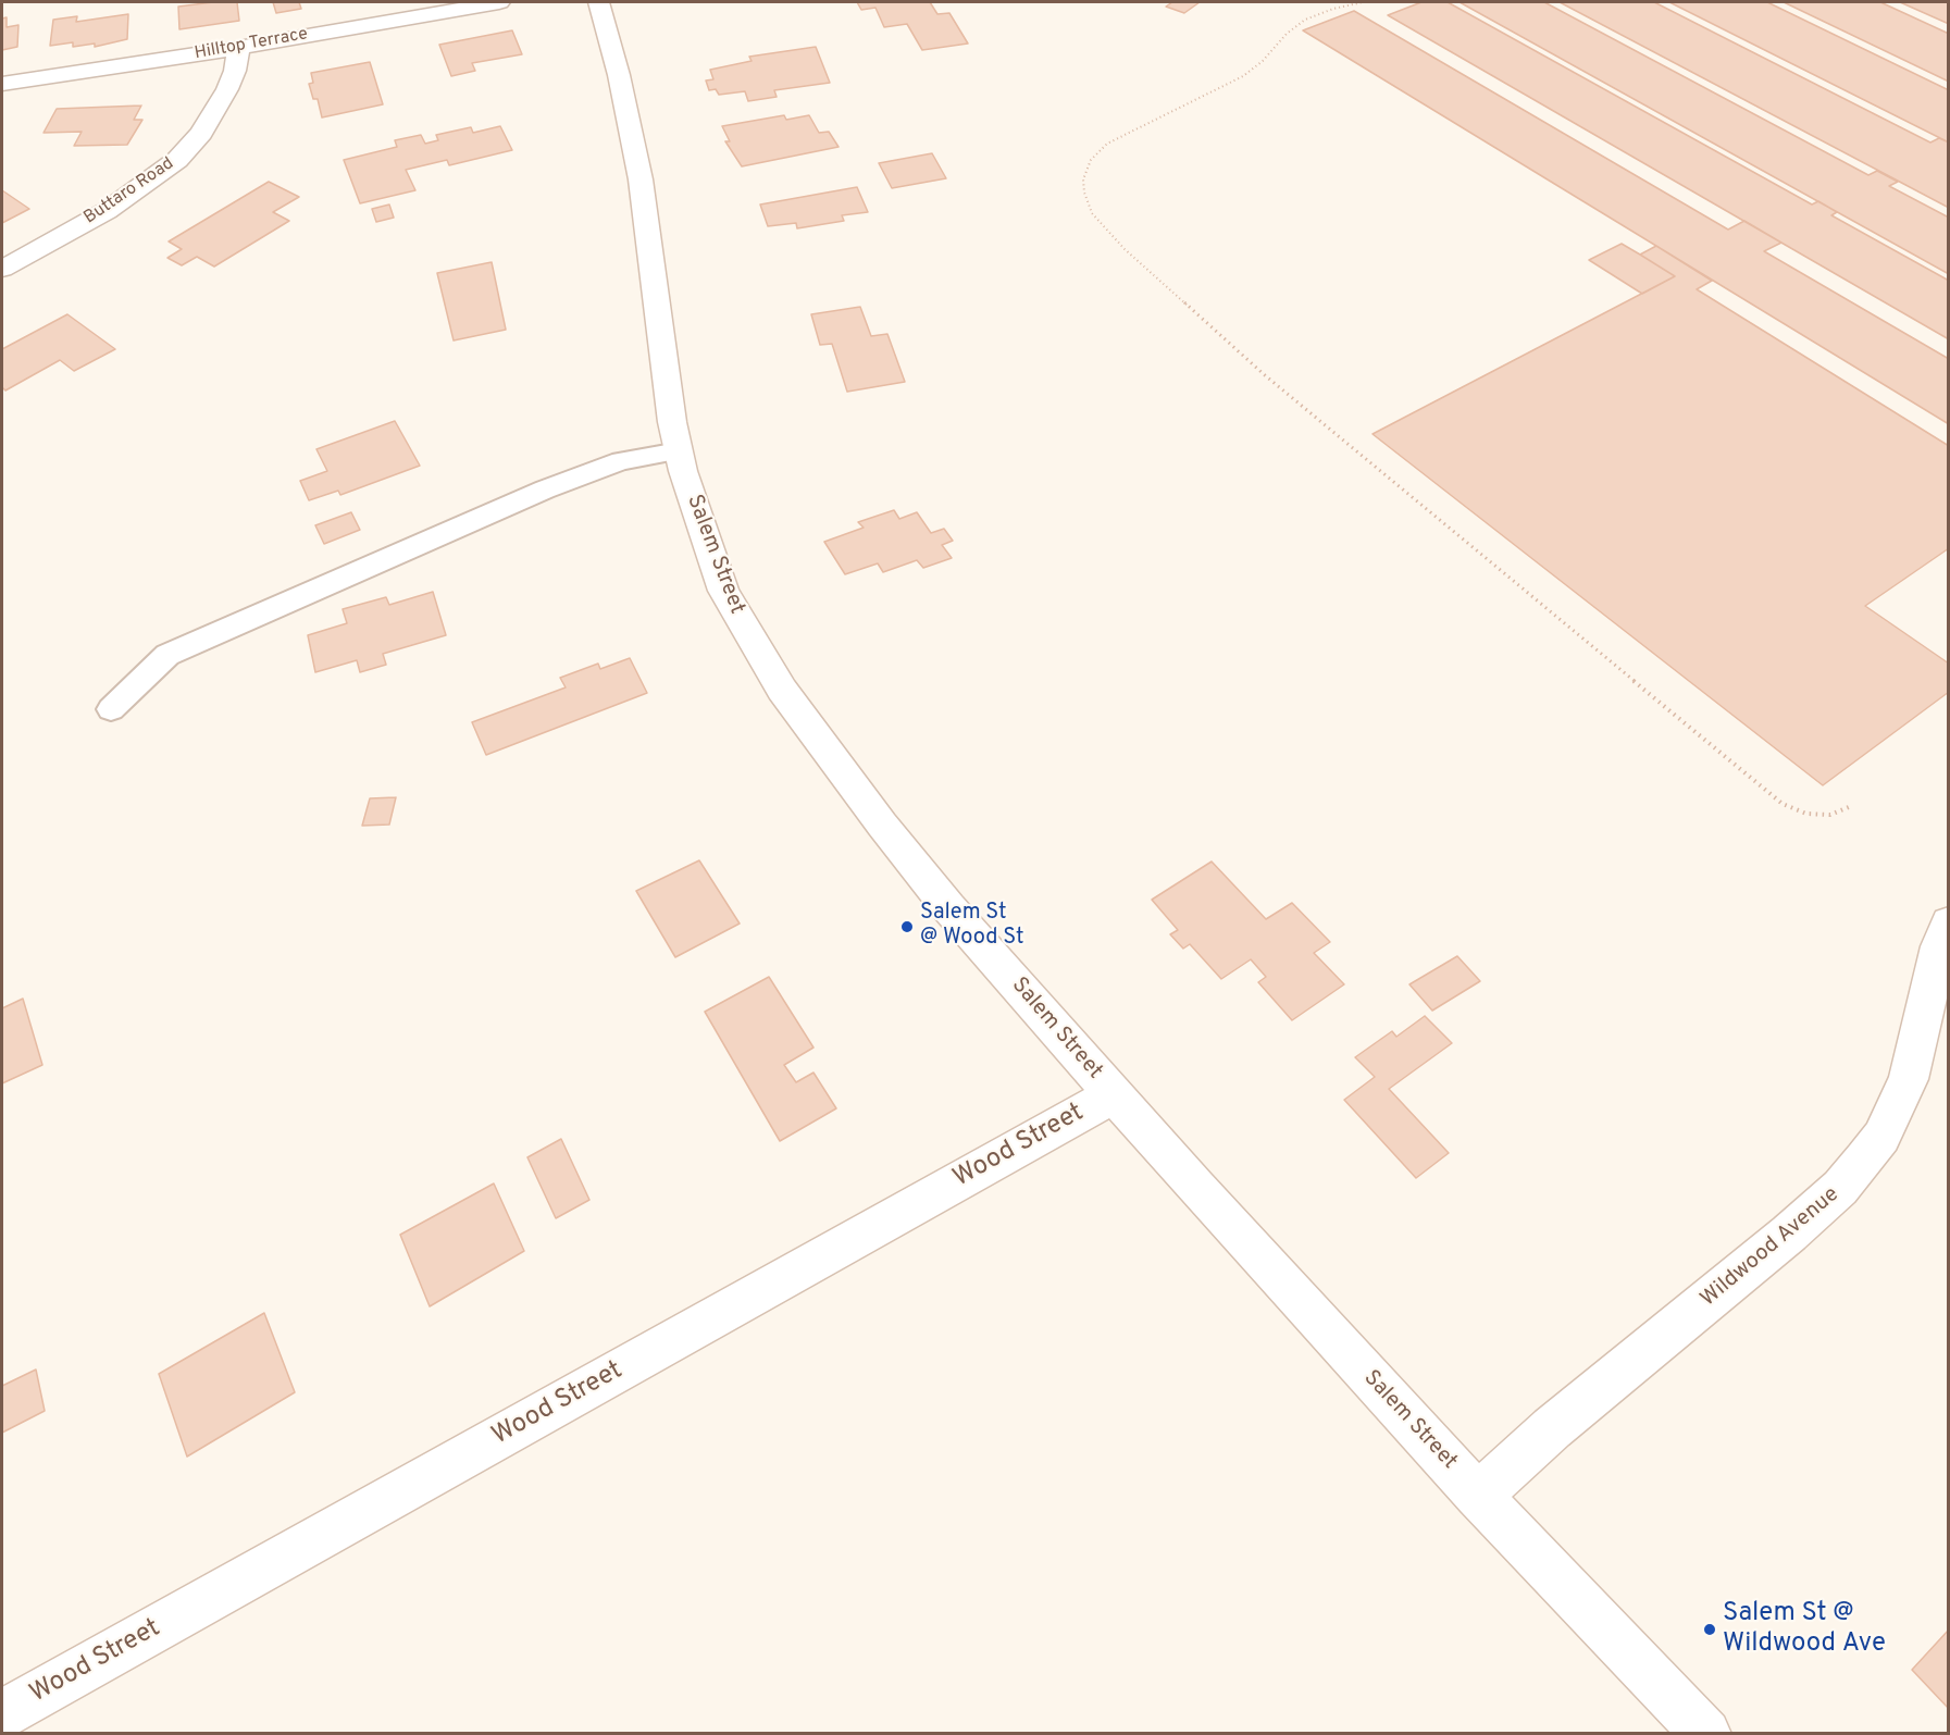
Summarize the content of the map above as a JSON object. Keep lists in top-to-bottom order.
{
  "streets": {
    "street": [
      "Hilltop Terrace",
      "Buttaro Road",
      "Salem Street",
      "Wood Street",
      "Wildwood Avenue"
    ]
  },
  "crossings": [
    ["Hilltop Terrace", "Buttaro Road"],
    ["Salem Street", "Wood Street"],
    ["Salem Street", "Wildwood Avenue"]
  ],
  "places": ["Salem St @ Wood St", "Salem St @ Wildwood Ave"]
}
